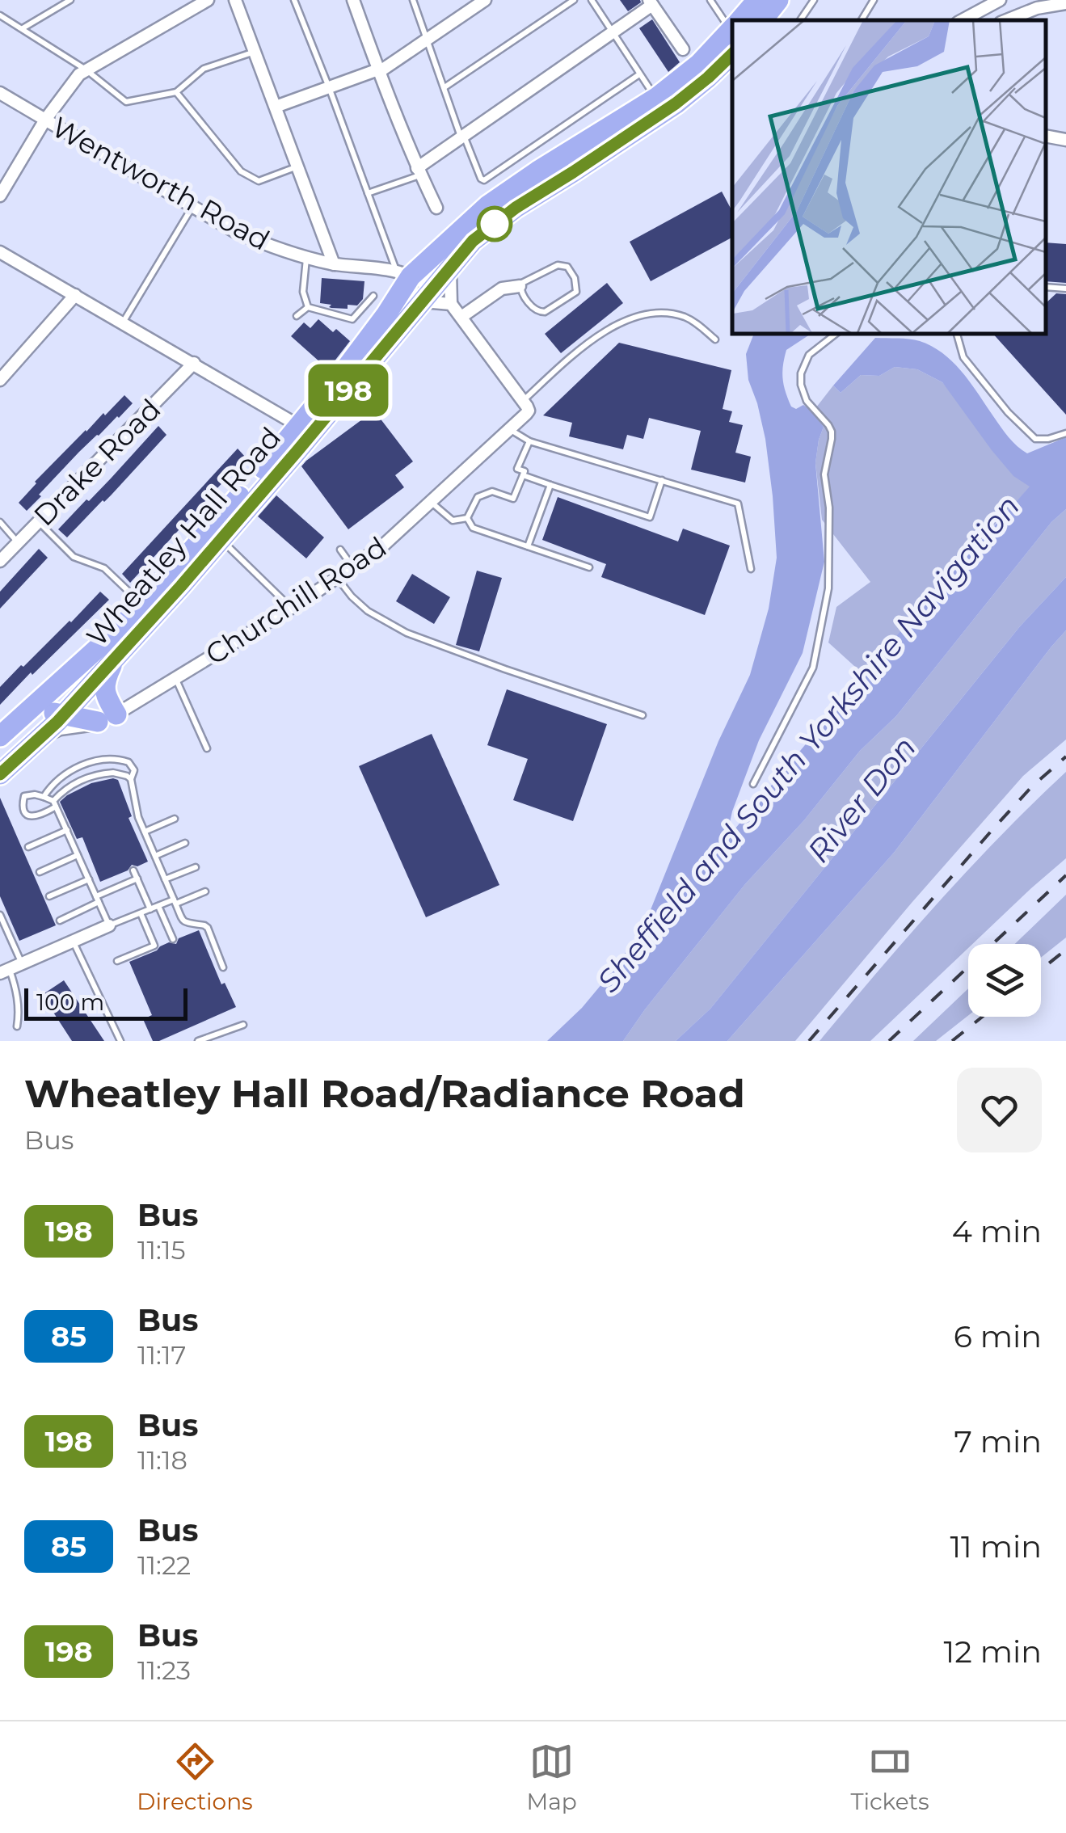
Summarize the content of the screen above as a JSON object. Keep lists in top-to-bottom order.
{
  "streets": {
    "highway": ["Wheatley Hall Road"],
    "street": ["Wentworth Road", "Drake Road", "Churchill Road"]
  },
  "crossings": [
    ["Wentworth Road", "Wheatley Hall Road"],
    ["Wheatley Hall Road", "Churchill Road"]
  ],
  "water": ["Sheffield and South Yorkshire Navigation", "River Don"],
  "lines": ["bus line 198"],
  "scale_bar": "100 m",
  "page": {
    "on_map": "198",
    "scale": "100 m",
    "heading": ["Wheatley Hall Road/Radiance Road", "Bus"],
    "list": [
      {
        "mark": "198",
        "name": "Bus",
        "note": "11:15",
        "value": "4 min"
      },
      {
        "mark": "85",
        "name": "Bus",
        "note": "11:17",
        "value": "6 min"
      },
      {
        "mark": "198",
        "name": "Bus",
        "note": "11:18",
        "value": "7 min"
      },
      {
        "mark": "85",
        "name": "Bus",
        "note": "11:22",
        "value": "11 min"
      },
      {
        "mark": "198",
        "name": "Bus",
        "note": "11:23",
        "value": "12 min"
      }
    ],
    "tabs": ["Directions", "Map", "Tickets"]
  }
}
